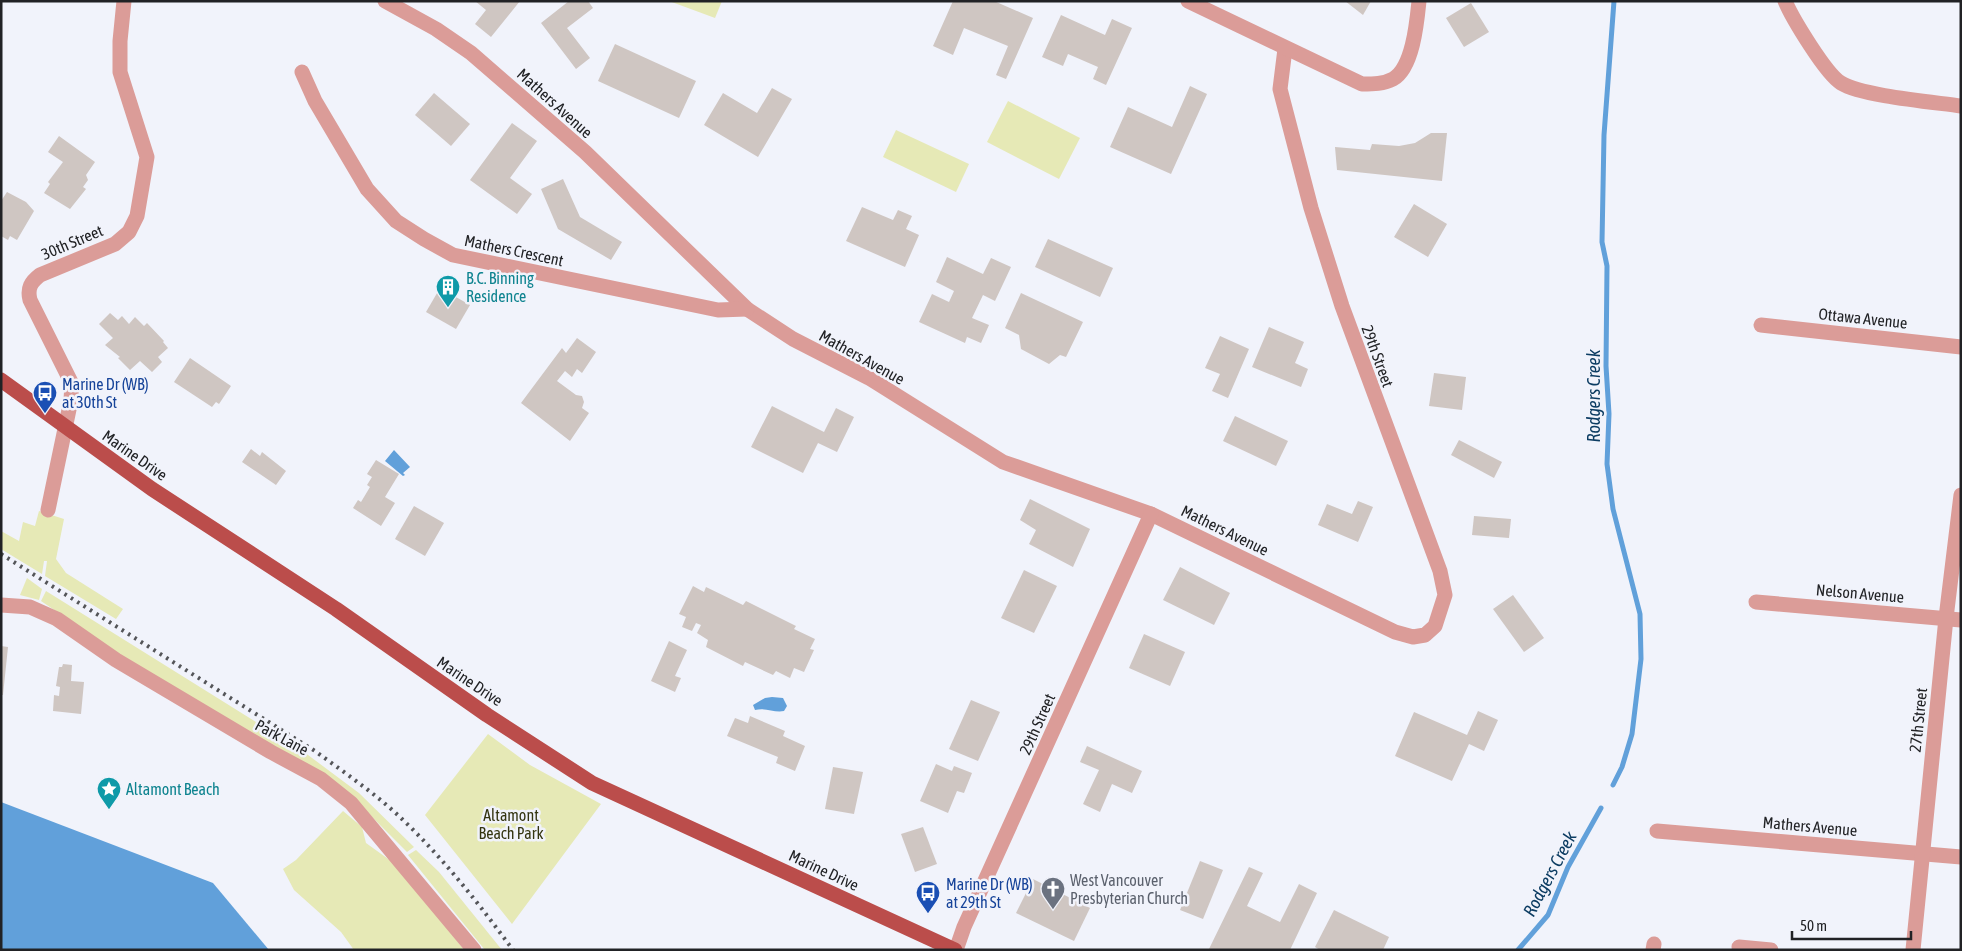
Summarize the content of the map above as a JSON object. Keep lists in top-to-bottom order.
{
  "streets": {
    "main road": ["Marine Drive"],
    "street": [
      "Mathers Avenue",
      "30th Street",
      "Mathers Crescent",
      "Ottawa Avenue",
      "29th Street",
      "Nelson Avenue",
      "27th Street",
      "Park Lane"
    ]
  },
  "crossings": [
    ["Mathers Avenue", "Mathers Crescent"],
    ["Mathers Avenue", "29th Street"],
    ["Mathers Avenue", "27th Street"],
    ["30th Street", "Marine Drive"],
    ["29th Street", "Marine Drive"],
    ["Nelson Avenue", "27th Street"]
  ],
  "water": ["Rodgers Creek"],
  "parks": ["Altamont Beach Park"],
  "places": {
    "building": ["B.C. Binning Residence"],
    "bus stop": ["Marine Dr (WB) at 30th St", "Marine Dr (WB) at 29th St"],
    "place": ["Altamont Beach"],
    "church": ["West Vancouver Presbyterian Church"]
  },
  "scale_bar": "50 m"
}
